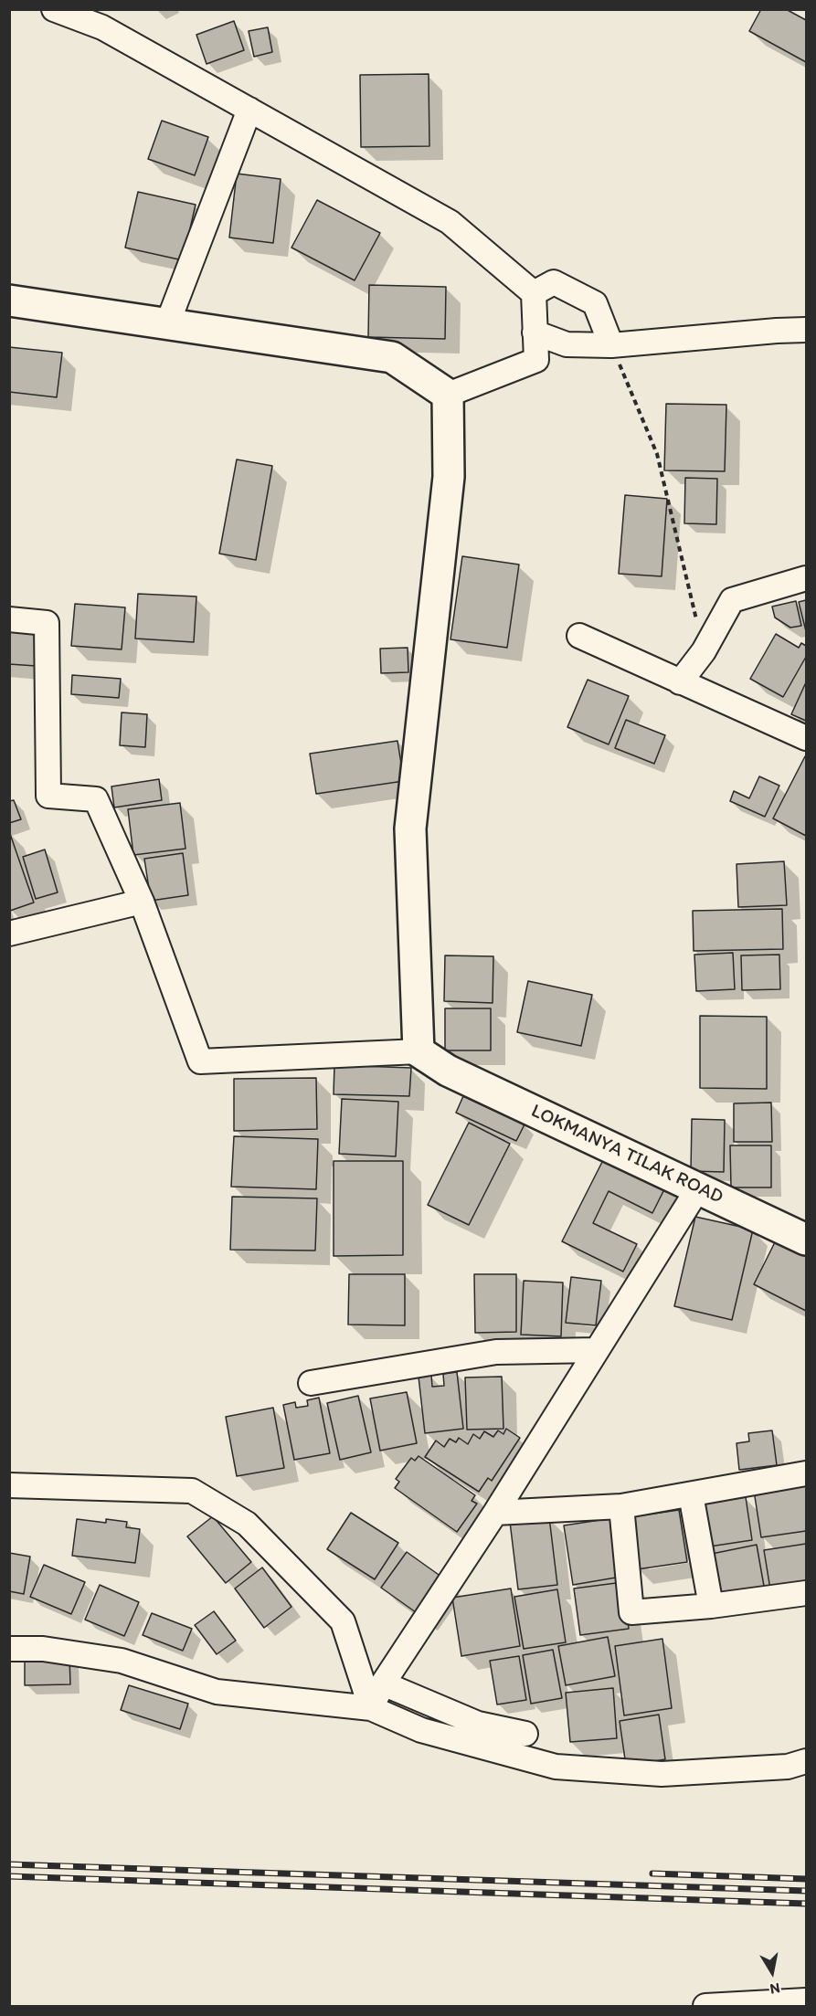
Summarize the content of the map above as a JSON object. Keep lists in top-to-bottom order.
{
  "streets": {
    "main road": ["LOKMANYA TILAK ROAD"]
  },
  "north": "bottom"
}
